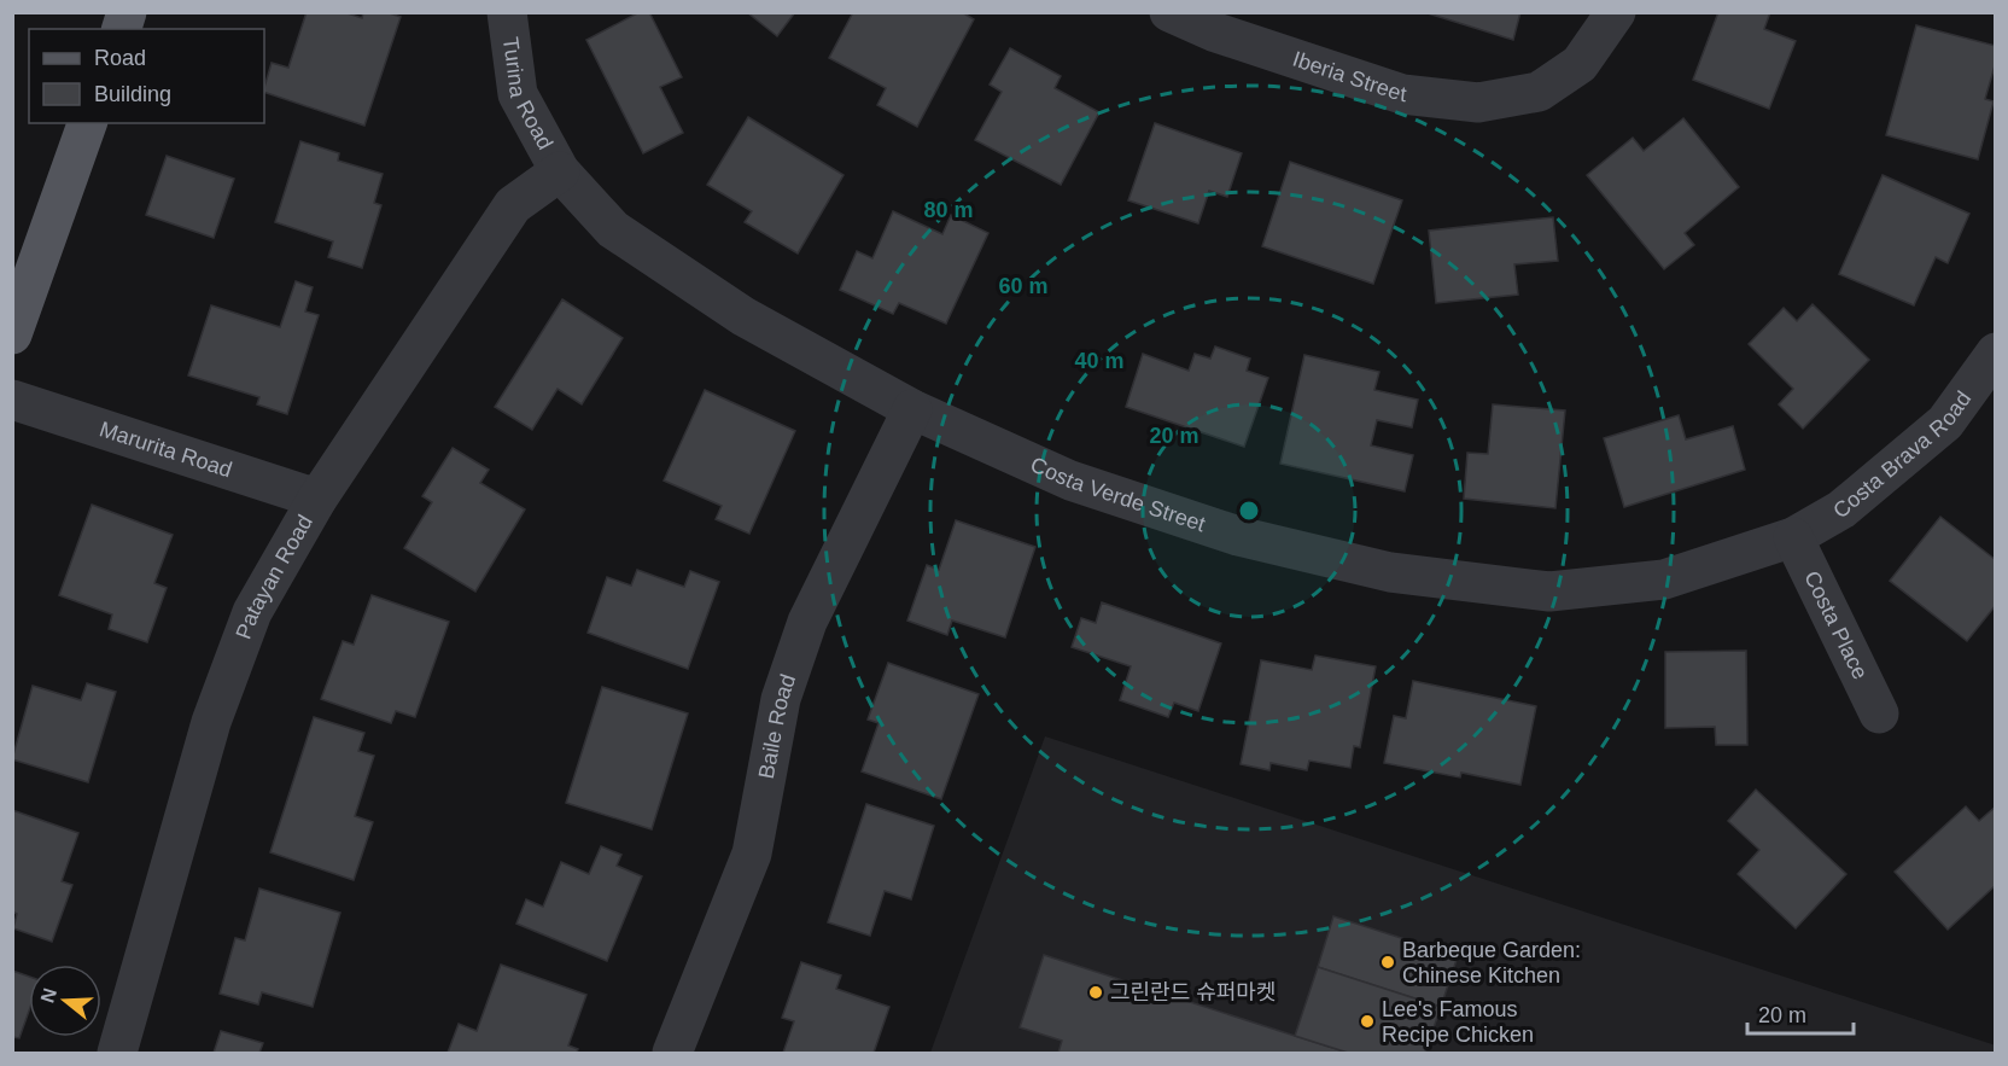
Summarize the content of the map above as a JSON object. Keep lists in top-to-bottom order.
{
  "streets": {
    "street": [
      "Iberia Street",
      "Turina Road",
      "Marurita Road",
      "Costa Brava Road",
      "Costa Verde Street",
      "Patayan Road",
      "Costa Place",
      "Baile Road"
    ]
  },
  "crossings": [
    ["Turina Road", "Costa Verde Street"],
    ["Turina Road", "Patayan Road"],
    ["Marurita Road", "Patayan Road"],
    ["Costa Brava Road", "Costa Verde Street"],
    ["Costa Brava Road", "Costa Place"],
    ["Costa Verde Street", "Patayan Road"],
    ["Costa Verde Street", "Costa Place"],
    ["Costa Verde Street", "Baile Road"]
  ],
  "places": ["Barbeque Garden: Chinese Kitchen", "그린란드 슈퍼마켓", "Lee's Famous Recipe Chicken"],
  "legend": ["Road", "Building"],
  "scale_bar": "20 m",
  "north": "left",
  "rings": [
    "80 m",
    "60 m",
    "40 m",
    "20 m"
  ]
}
